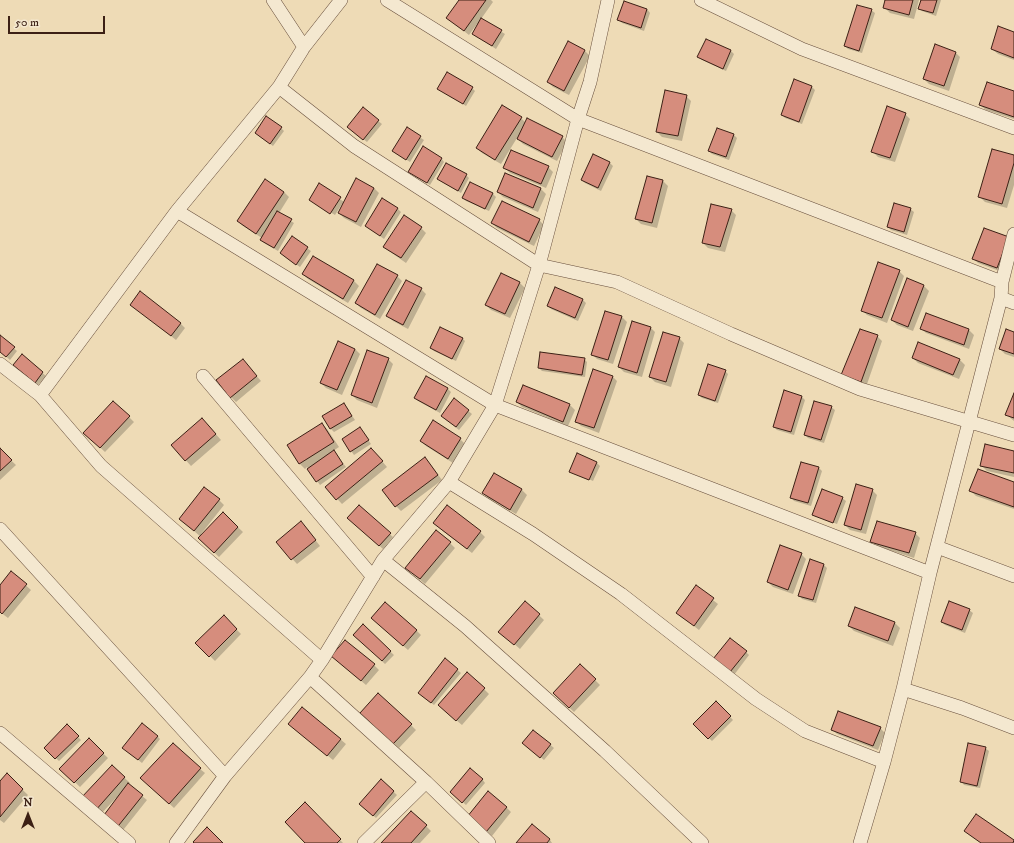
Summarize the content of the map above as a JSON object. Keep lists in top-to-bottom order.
{
  "scale_bar": "50 m",
  "north": "top"
}
